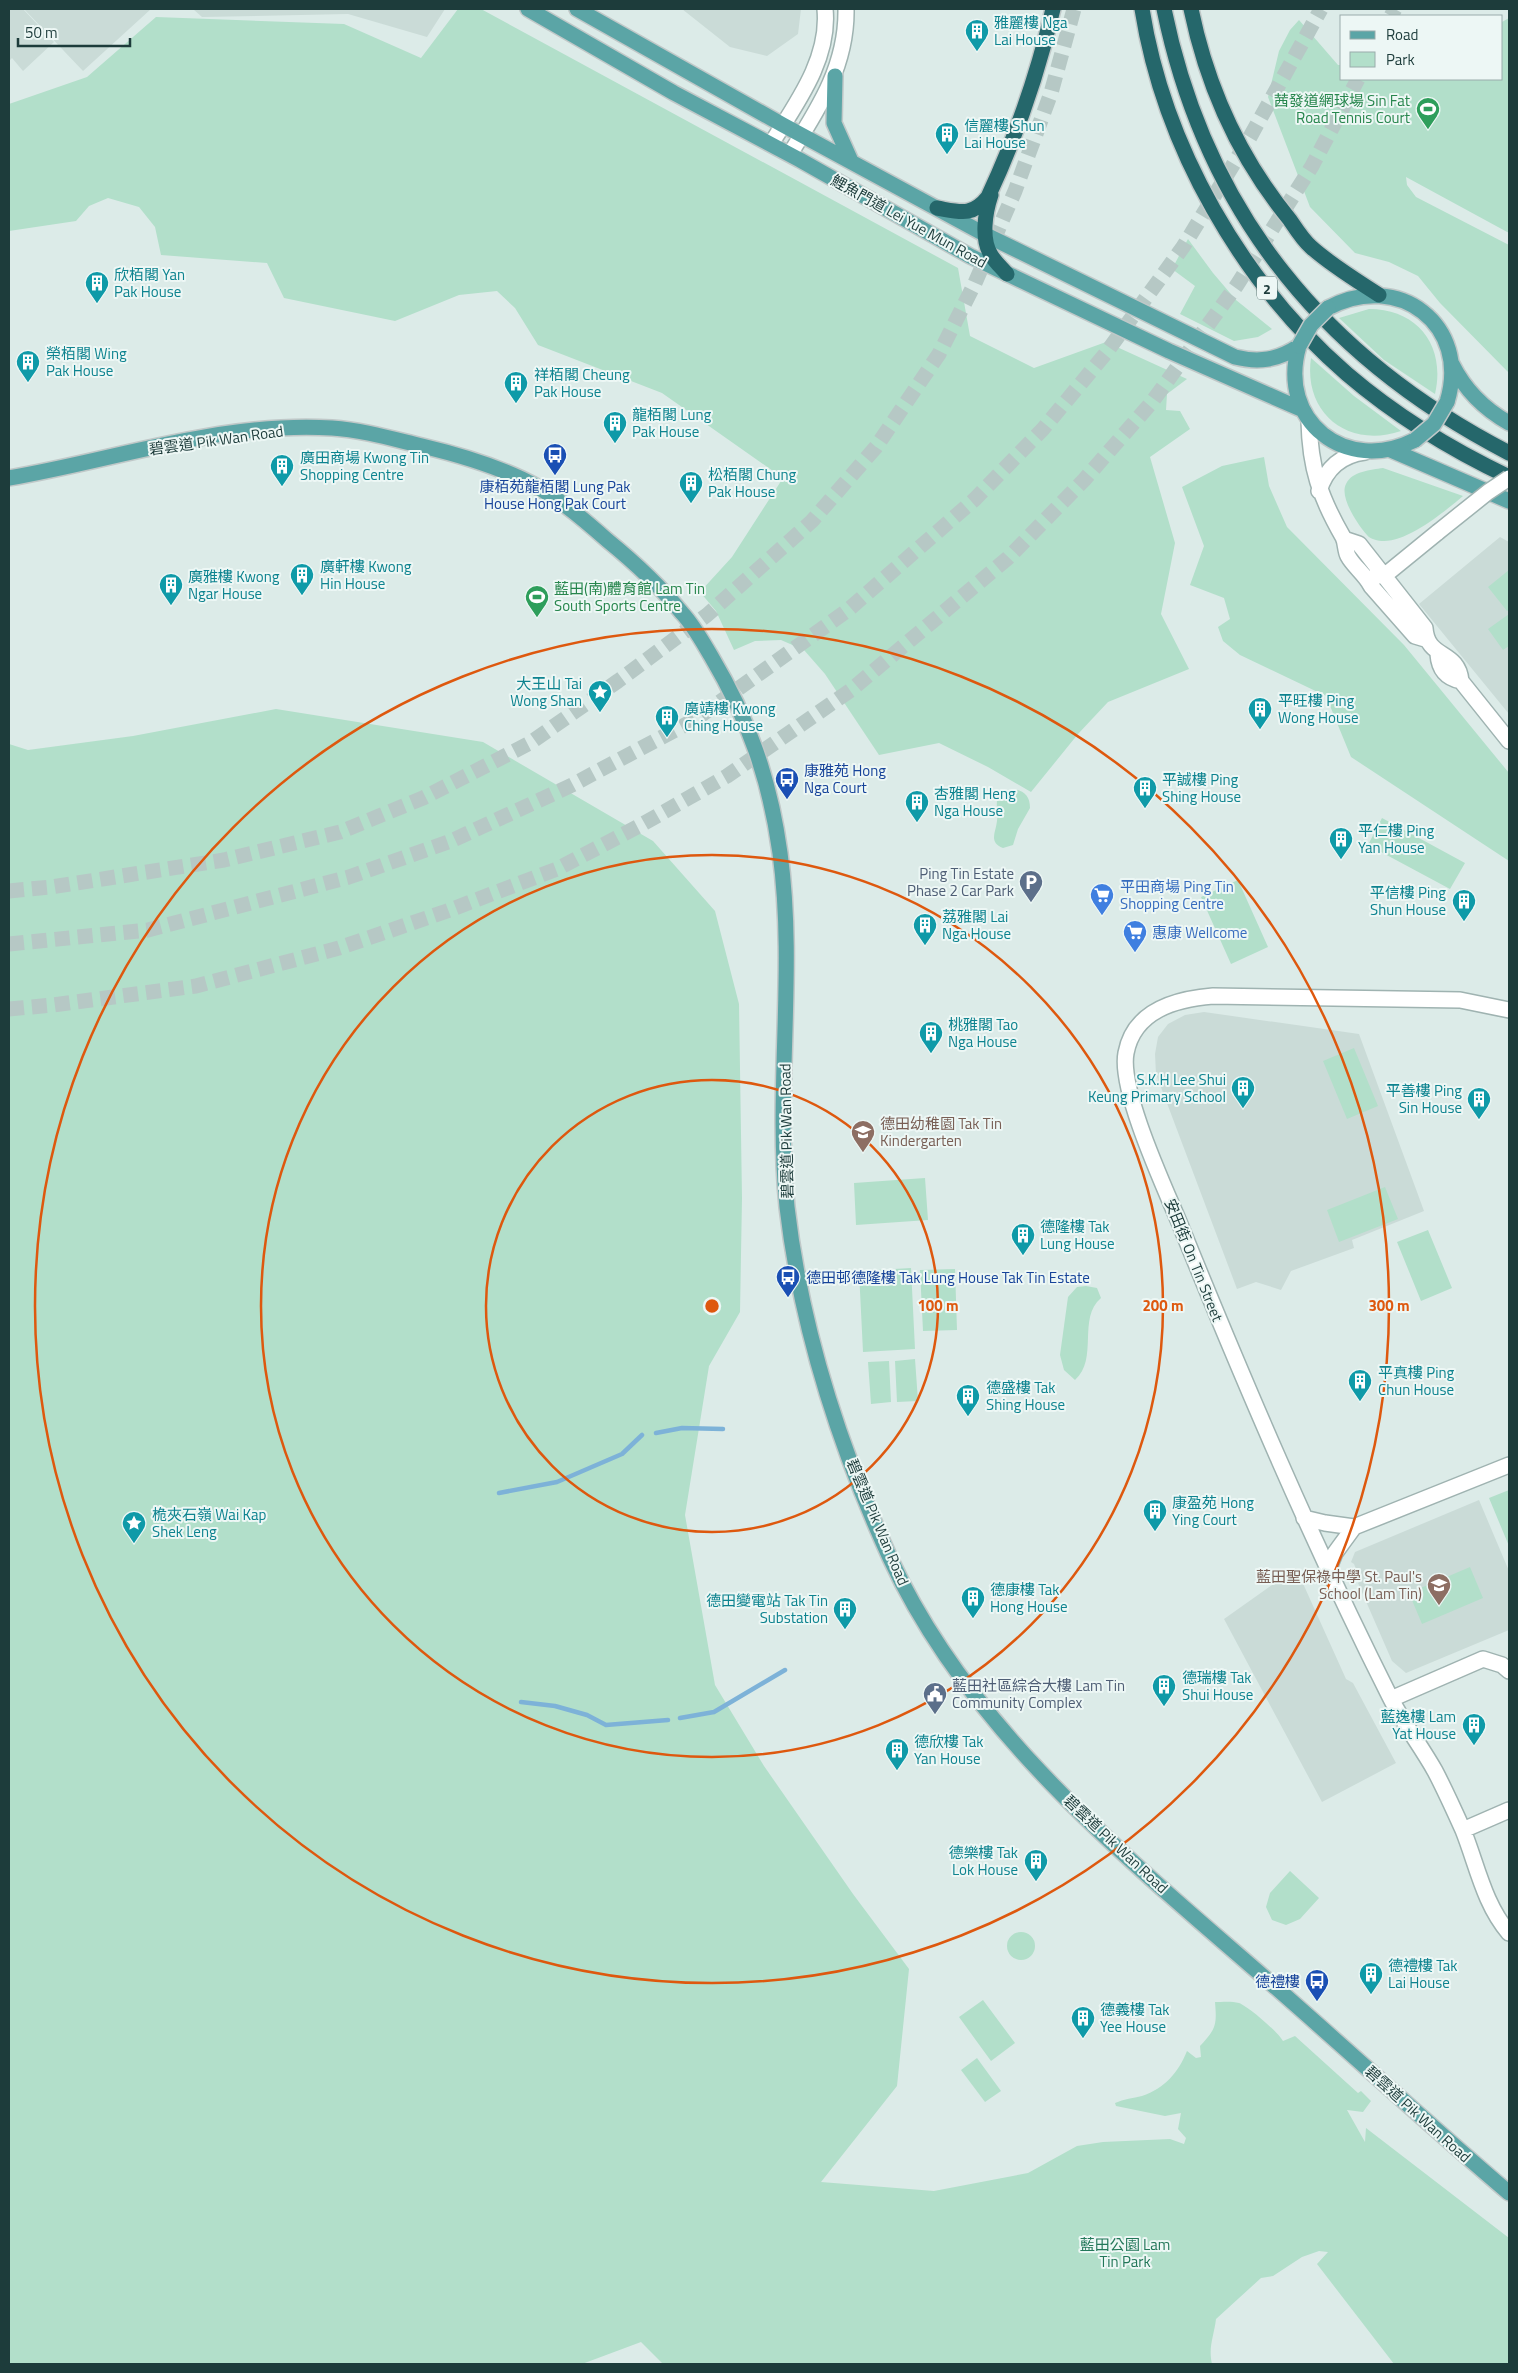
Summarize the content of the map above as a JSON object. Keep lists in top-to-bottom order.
{
  "streets": {
    "highway": ["2"],
    "main road": ["鯉魚門道 Lei Yue Mun Road", "碧雲道 Pik Wan Road"],
    "street": ["安田街 On Tin Street"]
  },
  "parks": ["藍田公園 Lam Tin Park"],
  "places": {
    "building": [
      "雅麗樓 Nga Lai House",
      "信麗樓 Shun Lai House",
      "欣栢閣 Yan Pak House",
      "榮栢閣 Wing Pak House",
      "祥栢閣 Cheung Pak House",
      "龍栢閣 Lung Pak House",
      "廣田商場 Kwong Tin Shopping Centre",
      "松栢閣 Chung Pak House",
      "廣軒樓 Kwong Hin House",
      "廣雅樓 Kwong Ngar House",
      "平旺樓 Ping Wong House",
      "廣靖樓 Kwong Ching House",
      "平誠樓 Ping Shing House",
      "杏雅閣 Heng Nga House",
      "平仁樓 Ping Yan House",
      "平信樓 Ping Shun House",
      "荔雅閣 Lai Nga House",
      "桃雅閣 Tao Nga House",
      "S.K.H Lee Shui Keung Primary School",
      "平善樓 Ping Sin House",
      "德隆樓 Tak Lung House",
      "平真樓 Ping Chun House",
      "德盛樓 Tak Shing House",
      "康盈苑 Hong Ying Court",
      "德康樓 Tak Hong House",
      "德田變電站 Tak Tin Substation",
      "德瑞樓 Tak Shui House",
      "藍逸樓 Lam Yat House",
      "德欣樓 Tak Yan House",
      "德樂樓 Tak Lok House",
      "德禮樓 Tak Lai House",
      "德義樓 Tak Yee House"
    ],
    "sports": ["茜發道網球場 Sin Fat Road Tennis Court", "藍田(南)體育館 Lam Tin South Sports Centre"],
    "bus stop": [
      "康栢苑龍栢閣 Lung Pak House Hong Pak Court",
      "康雅苑 Hong Nga Court",
      "德田邨德隆樓 Tak Lung House Tak Tin Estate",
      "德禮樓"
    ],
    "place": ["大王山 Tai Wong Shan", "桅夾石嶺 Wai Kap Shek Leng"],
    "parking": ["Ping Tin Estate Phase 2 Car Park"],
    "supermarket": ["平田商場 Ping Tin Shopping Centre", "惠康 Wellcome"],
    "school or university": ["德田幼稚園 Tak Tin Kindergarten", "藍田聖保祿中學 St. Paul's School (Lam Tin)"],
    "public building": ["藍田社區綜合大樓 Lam Tin Community Complex"]
  },
  "legend": ["Road", "Park"],
  "scale_bar": "50 m",
  "rings": ["100 m", "200 m", "300 m"]
}
